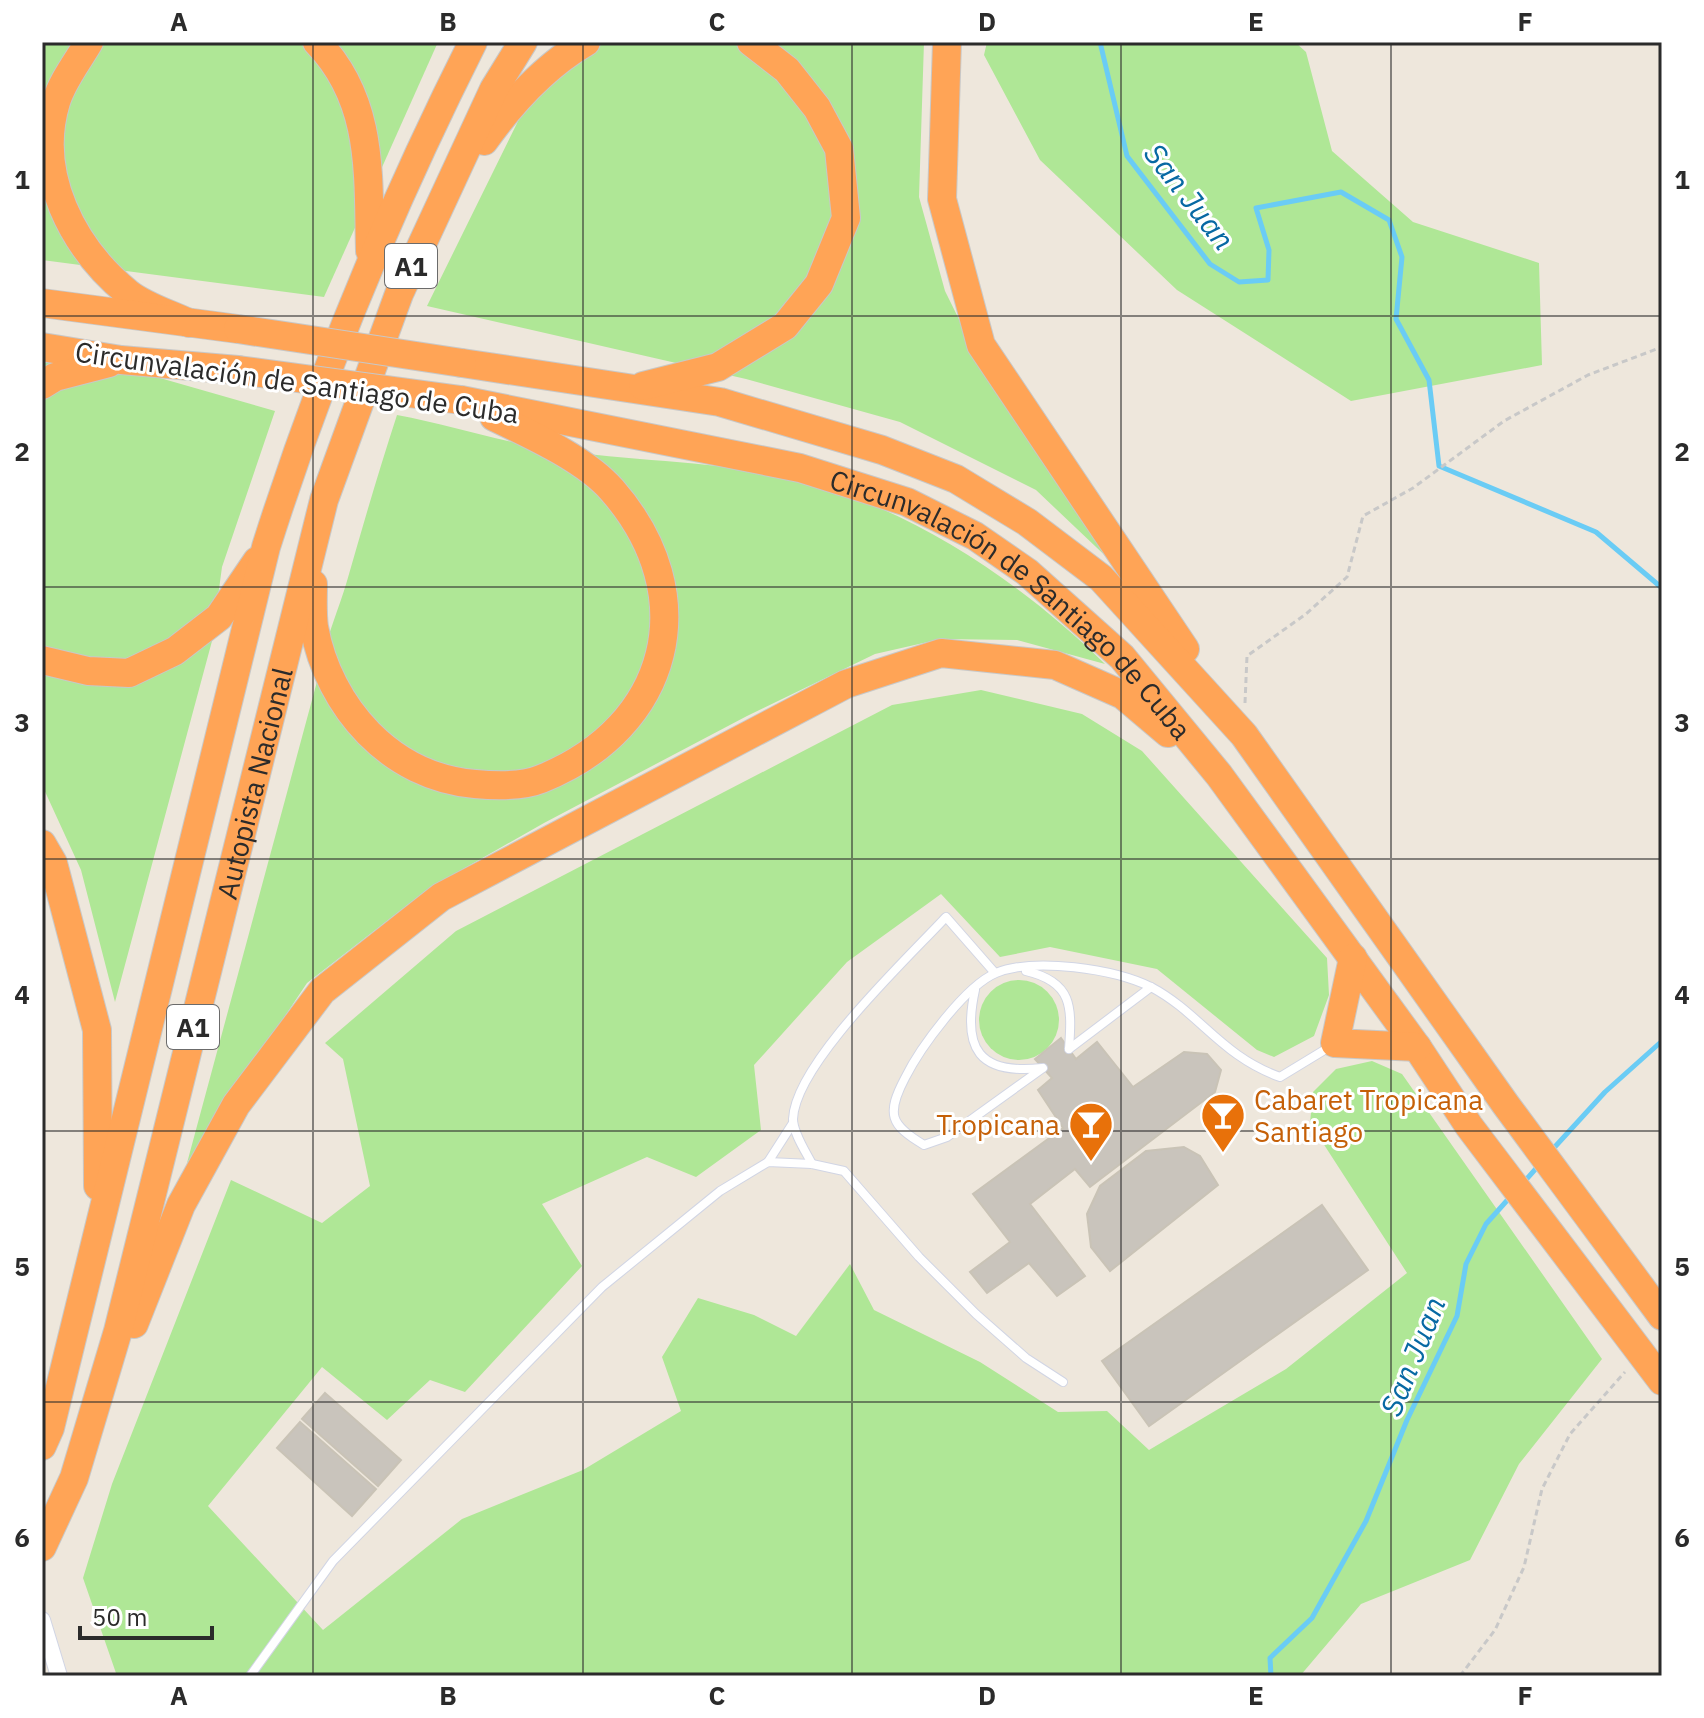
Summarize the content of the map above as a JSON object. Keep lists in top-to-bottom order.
{
  "streets": {
    "highway": ["A1", "Circunvalación de Santiago de Cuba", "Autopista Nacional"]
  },
  "water": ["San Juan"],
  "places": {
    "bar": ["Cabaret Tropicana Santiago", "Tropicana"]
  },
  "scale_bar": "50 m",
  "grid": {
    "columns": [
      "A",
      "B",
      "C",
      "D",
      "E",
      "F"
    ],
    "rows": [
      "1",
      "2",
      "3",
      "4",
      "5",
      "6"
    ]
  }
}
